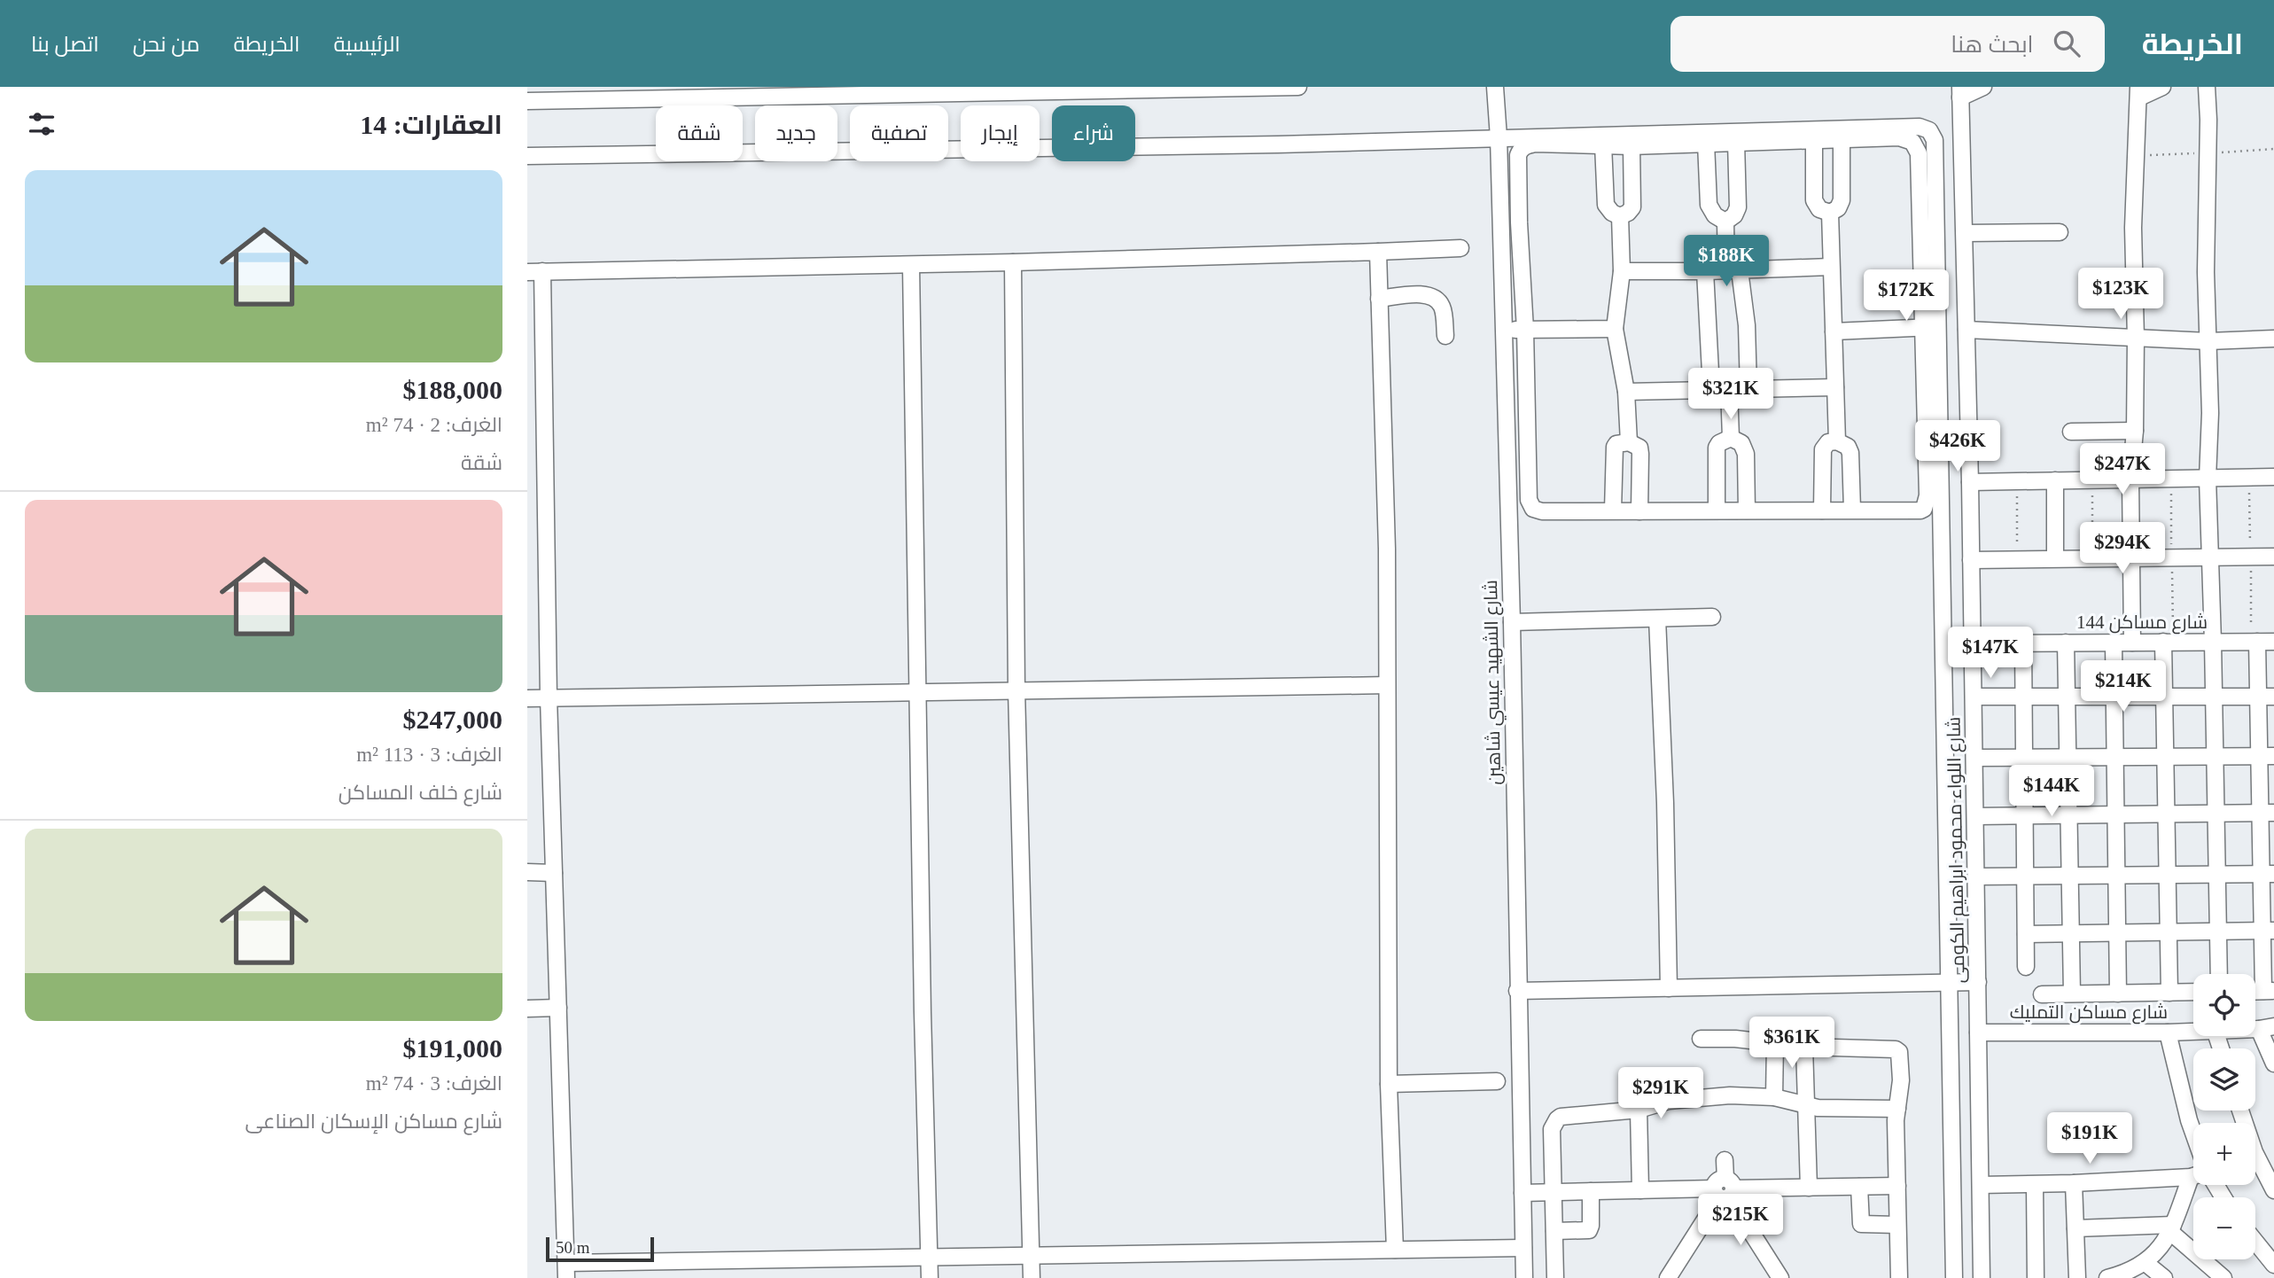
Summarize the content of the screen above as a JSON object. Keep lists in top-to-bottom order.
{
  "streets": {
    "street": [
      "شارع مساكن 144",
      "شارع الشهيد عيسي شاهين",
      "شارع اللواء محمود ابراهيم الكومى",
      "شارع مساكن التمليك"
    ]
  },
  "crossings": [
    ["شارع مساكن 144", "شارع اللواء محمود ابراهيم الكومى"],
    ["شارع اللواء محمود ابراهيم الكومى", "شارع مساكن التمليك"]
  ],
  "scale_bar": "50 m",
  "page": {
    "header": "الخريطة",
    "search": "ابحث هنا",
    "nav": [
      "الرئيسية",
      "الخريطة",
      "من نحن",
      "اتصل بنا"
    ],
    "heading": "العقارات: 14",
    "chip": [
      "شراء",
      "إيجار",
      "تصفية",
      "جديد",
      "شقة"
    ],
    "list": [
      {
        "name": "$188,000",
        "note": "الغرف: 2 · 74 m² · شقة"
      },
      {
        "name": "$247,000",
        "note": "الغرف: 3 · 113 m² · شارع خلف المساكن"
      },
      {
        "name": "$191,000",
        "note": "الغرف: 3 · 74 m² · شارع مساكن الإسكان الصناعى"
      }
    ],
    "price": [
      "$188K",
      "$123K",
      "$172K",
      "$321K",
      "$426K",
      "$247K",
      "$294K",
      "$147K",
      "$214K",
      "$144K",
      "$361K",
      "$291K",
      "$191K",
      "$215K"
    ],
    "map_buttons": ["+", "−"],
    "scale": "50 m"
  }
}
